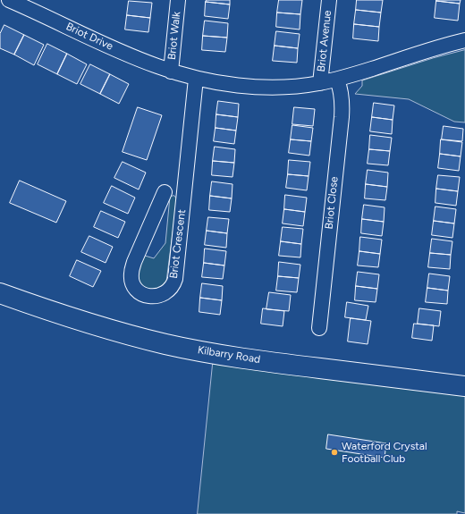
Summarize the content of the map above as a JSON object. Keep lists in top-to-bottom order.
{
  "streets": {
    "street": [
      "Briot Walk",
      "Briot Drive",
      "Briot Avenue",
      "Briot Close",
      "Briot Crescent",
      "Kilbarry Road"
    ]
  },
  "crossings": [
    ["Briot Walk", "Briot Drive"],
    ["Briot Drive", "Briot Avenue"],
    ["Briot Drive", "Briot Close"],
    ["Briot Drive", "Briot Crescent"]
  ],
  "places": ["Waterford Crystal Football Club"]
}
